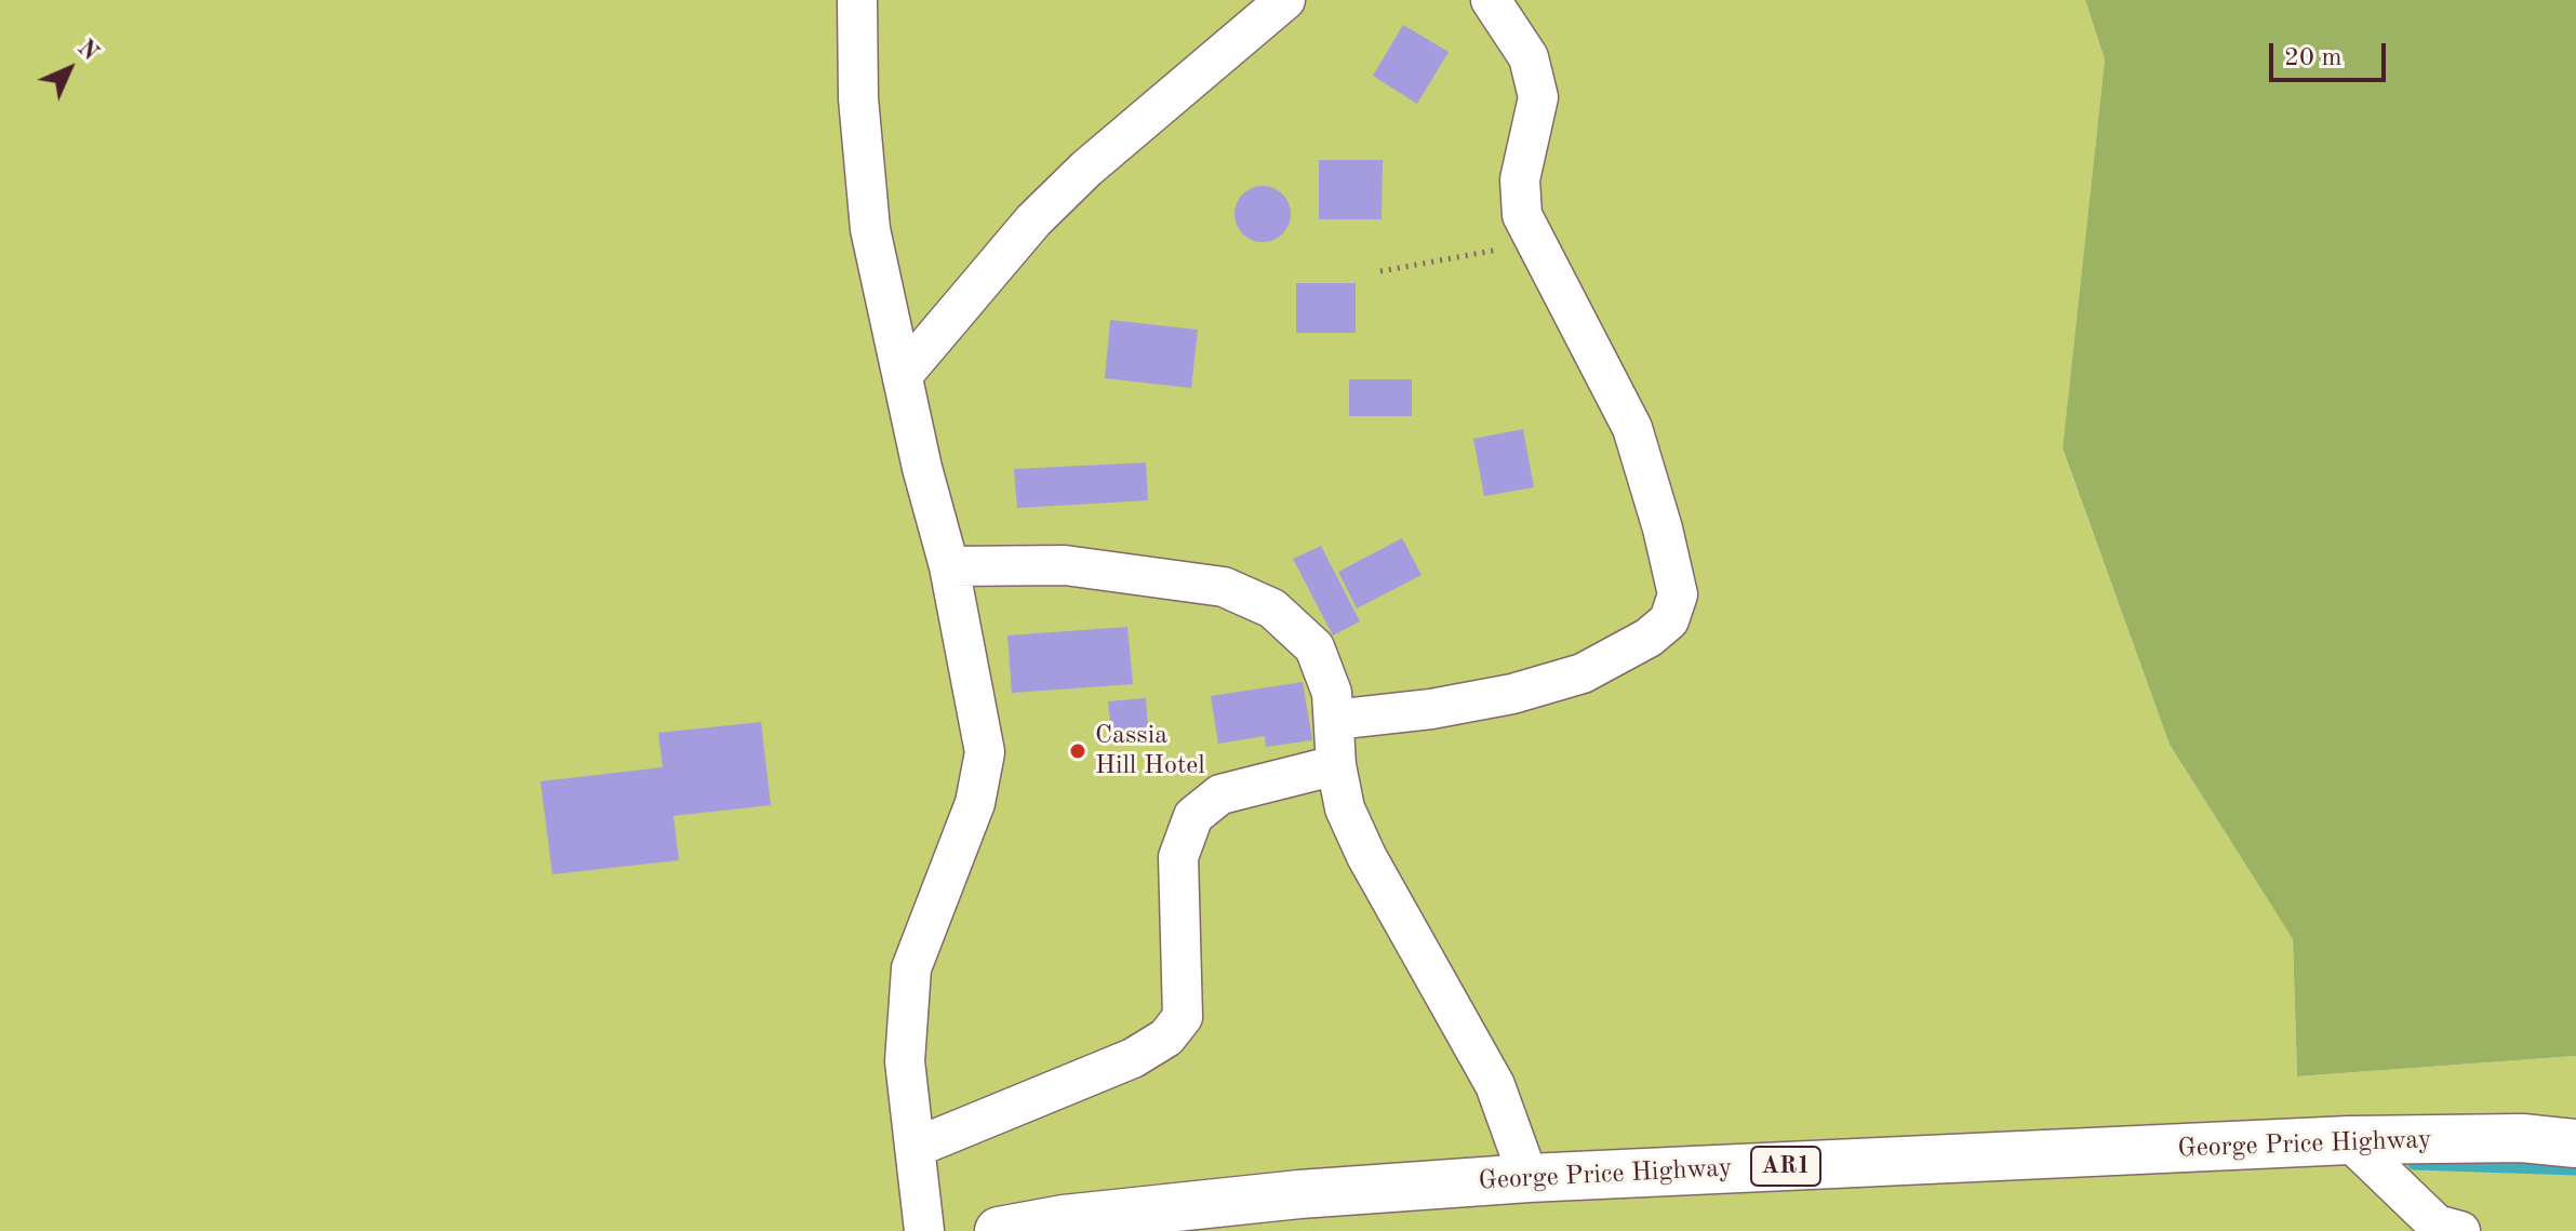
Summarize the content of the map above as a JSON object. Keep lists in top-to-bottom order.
{
  "streets": {
    "highway": ["George Price Highway", "AR1"]
  },
  "places": ["Cassia Hill Hotel"],
  "scale_bar": "20 m",
  "north": "top right"
}
